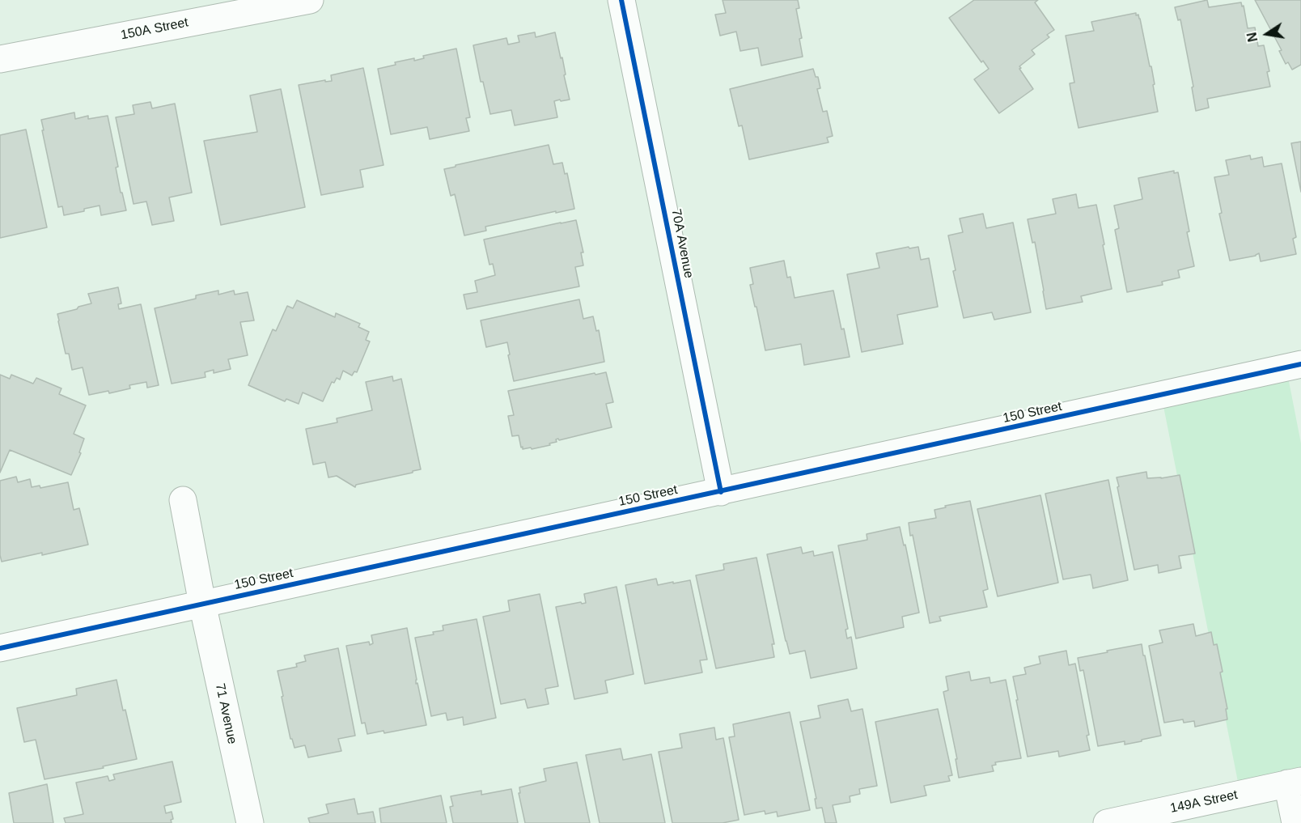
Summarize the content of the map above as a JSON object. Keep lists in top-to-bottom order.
{
  "streets": {
    "street": [
      "150A Street",
      "70A Avenue",
      "150 Street",
      "71 Avenue",
      "149A Street"
    ]
  },
  "crossings": [
    ["70A Avenue", "150 Street"],
    ["150 Street", "71 Avenue"]
  ],
  "north": "left"
}
